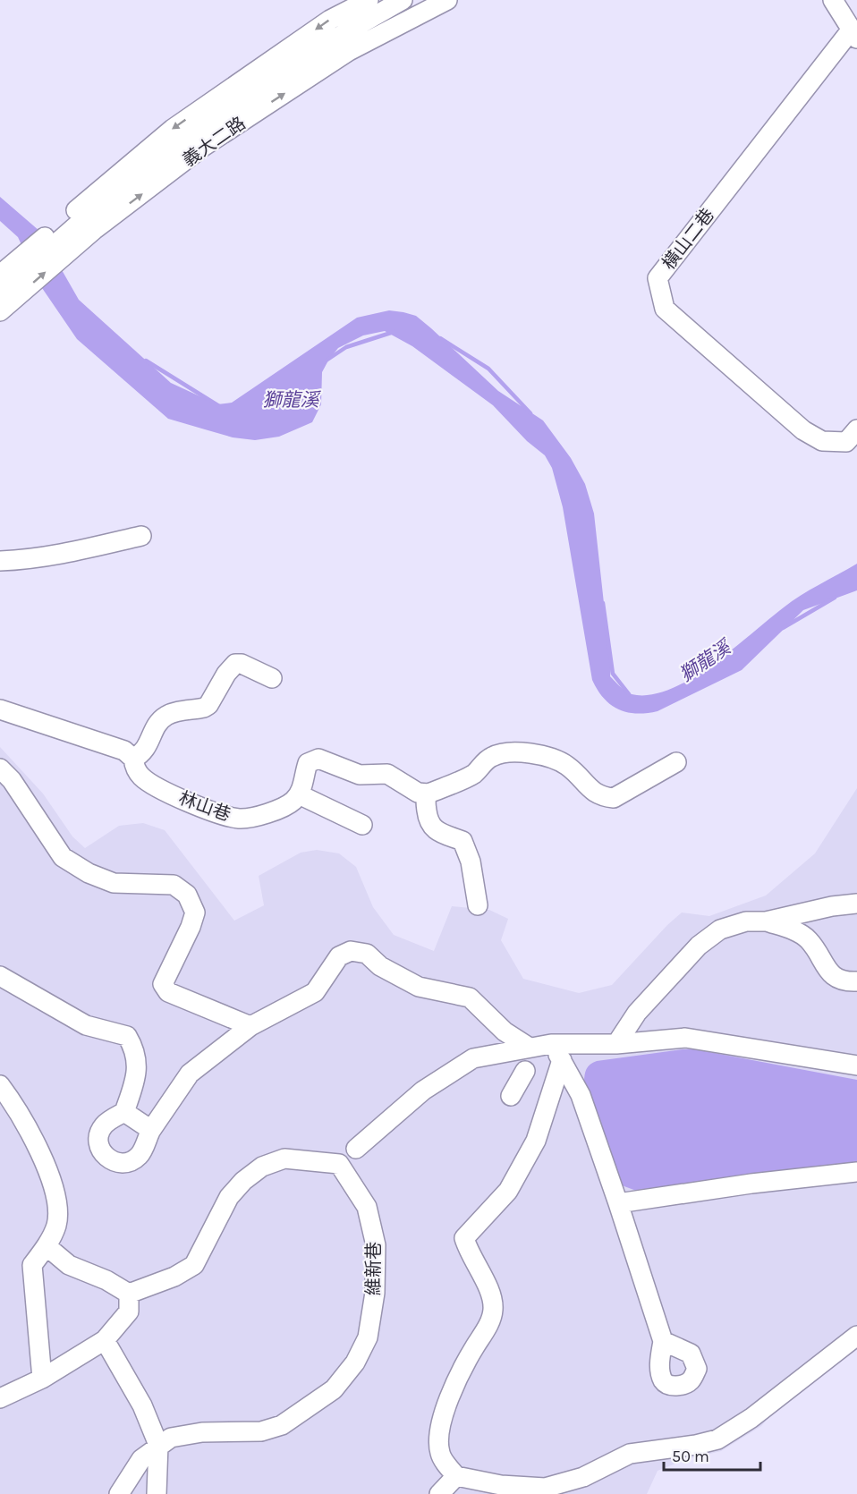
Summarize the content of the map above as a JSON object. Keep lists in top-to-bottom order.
{
  "streets": {
    "street": [
      "義大二路",
      "橫山二巷",
      "林山巷",
      "維新巷"
    ]
  },
  "water": ["獅龍溪"],
  "scale_bar": "50 m"
}
